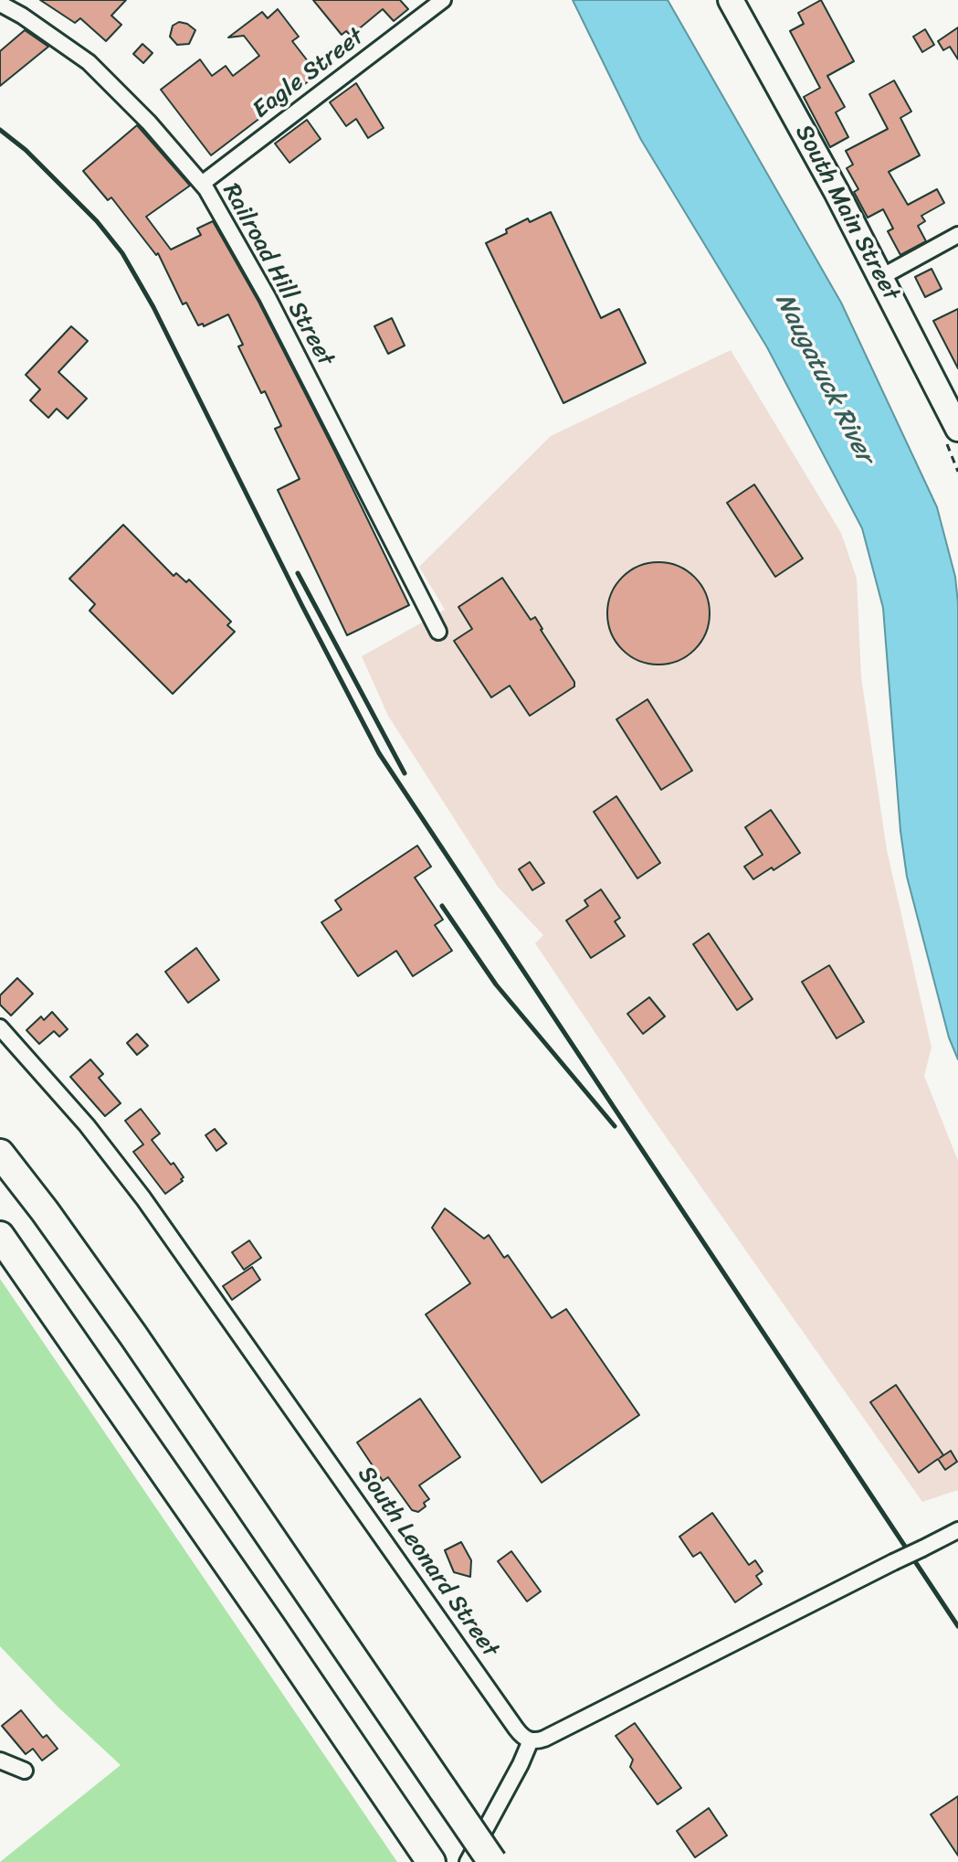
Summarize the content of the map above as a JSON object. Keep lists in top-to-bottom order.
{
  "streets": {
    "main road": ["South Main Street"],
    "street": ["Eagle Street", "Railroad Hill Street", "South Leonard Street"]
  },
  "crossings": [
    ["Eagle Street", "Railroad Hill Street"]
  ],
  "water": ["Naugatuck River"]
}
